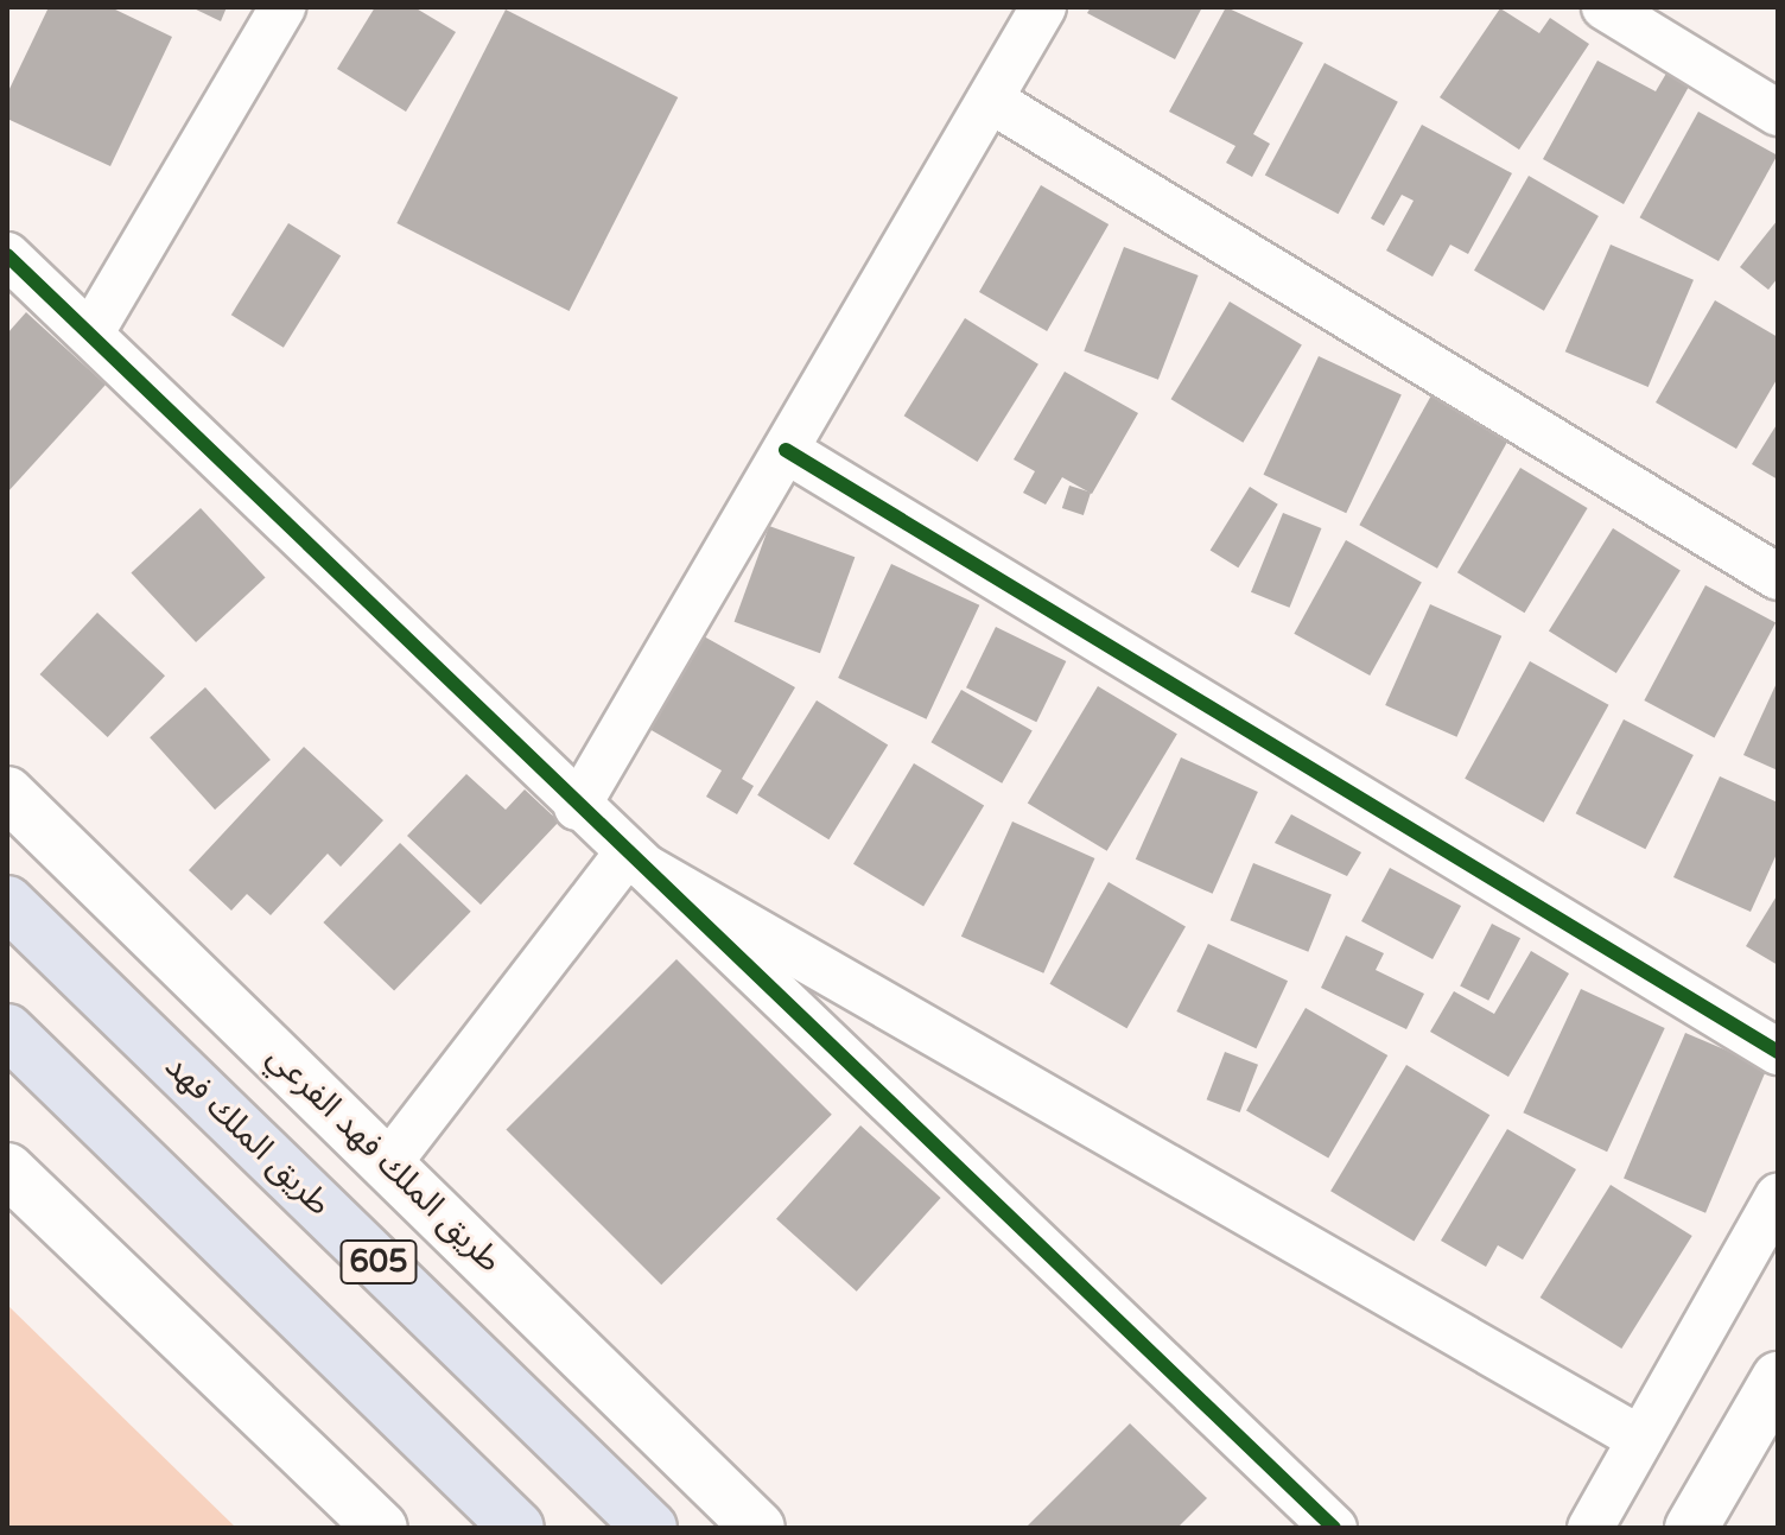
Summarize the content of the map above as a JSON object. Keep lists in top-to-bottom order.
{
  "streets": {
    "highway": ["طريق الملك فهد", "605"],
    "main road": ["طريق الملك فهد الفرعي"]
  }
}
